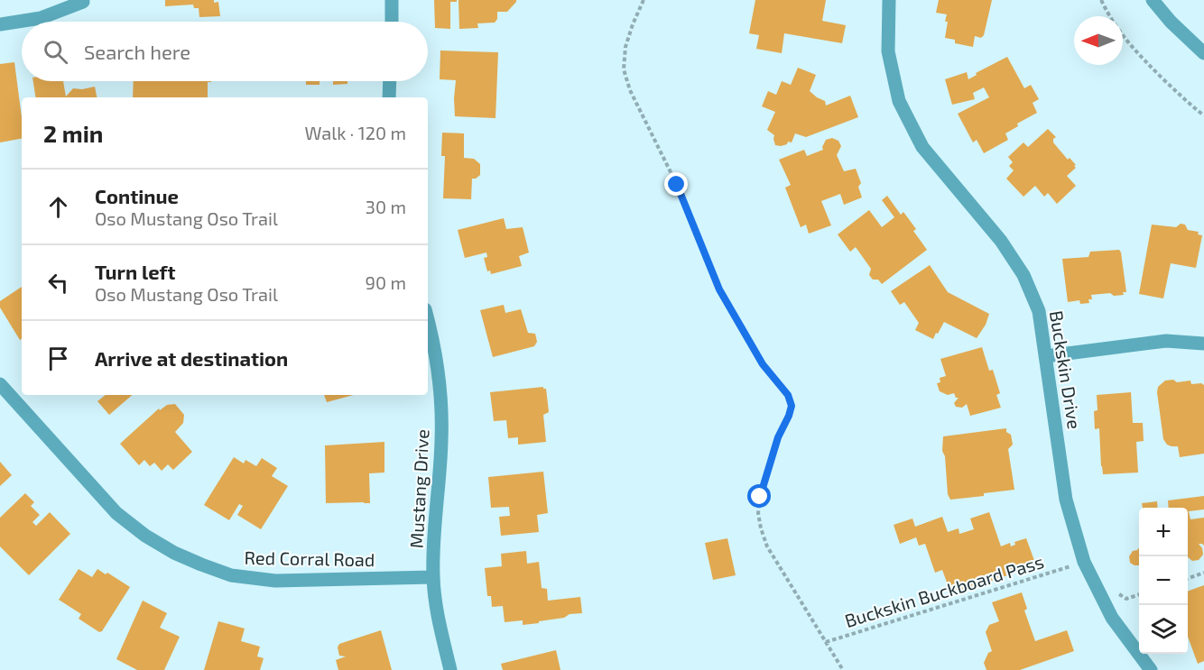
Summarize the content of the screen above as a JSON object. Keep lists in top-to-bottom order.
{
  "streets": {
    "street": ["Buckskin Drive", "Mustang Drive", "Red Corral Road"],
    "path": ["Buckskin Buckboard Pass"]
  },
  "crossings": [
    ["Mustang Drive", "Red Corral Road"]
  ],
  "north": "left",
  "page": {
    "search": "Search here",
    "heading": ["2 min", "Walk · 120 m"],
    "list": [
      ["Continue", "Oso Mustang Oso Trail", "30 m"],
      ["Turn left", "Oso Mustang Oso Trail", "90 m"],
      "Arrive at destination"
    ],
    "map_buttons": ["+", "−"]
  }
}
